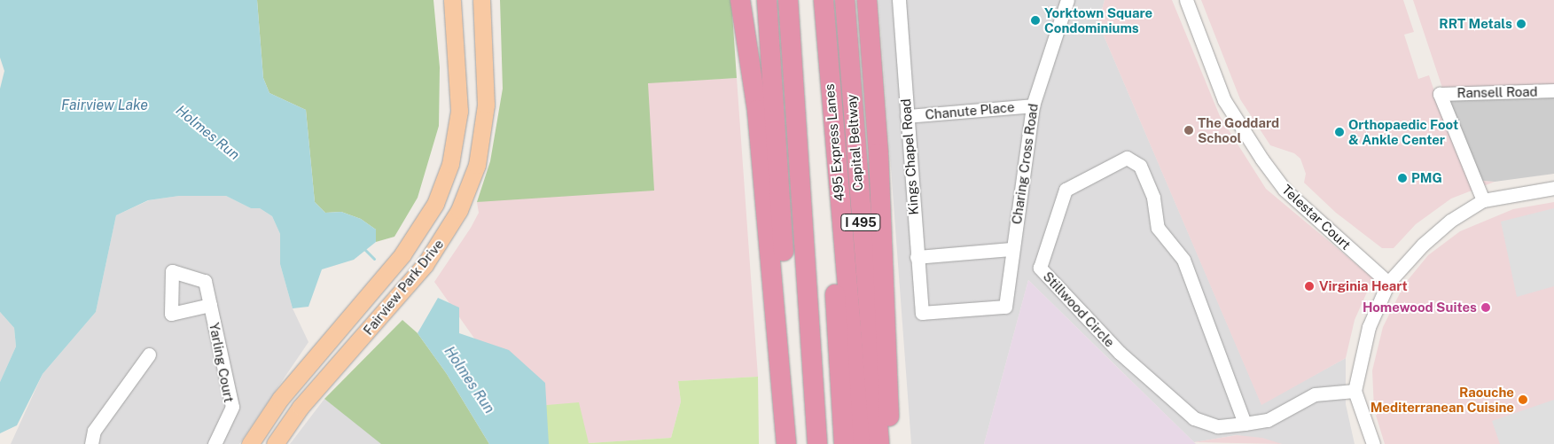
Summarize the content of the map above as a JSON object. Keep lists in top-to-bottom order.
{
  "streets": {
    "highway": ["495 Express Lanes", "Capital Beltway", "I 495"],
    "main road": ["Fairview Park Drive"],
    "street": [
      "Ransell Road",
      "Chanute Place",
      "Kings Chapel Road",
      "Charing Cross Road",
      "Telestar Court",
      "Stillwood Circle",
      "Yarling Court"
    ]
  },
  "crossings": [
    ["Chanute Place", "Kings Chapel Road"],
    ["Chanute Place", "Charing Cross Road"],
    ["Kings Chapel Road", "Charing Cross Road"]
  ],
  "water": ["Fairview Lake", "Holmes Run"],
  "places": [
    "Yorktown Square Condominiums",
    "RRT Metals",
    "The Goddard School",
    "Orthopaedic Foot & Ankle Center",
    "PMG",
    "Virginia Heart",
    "Homewood Suites",
    "Raouche Mediterranean Cuisine"
  ]
}
